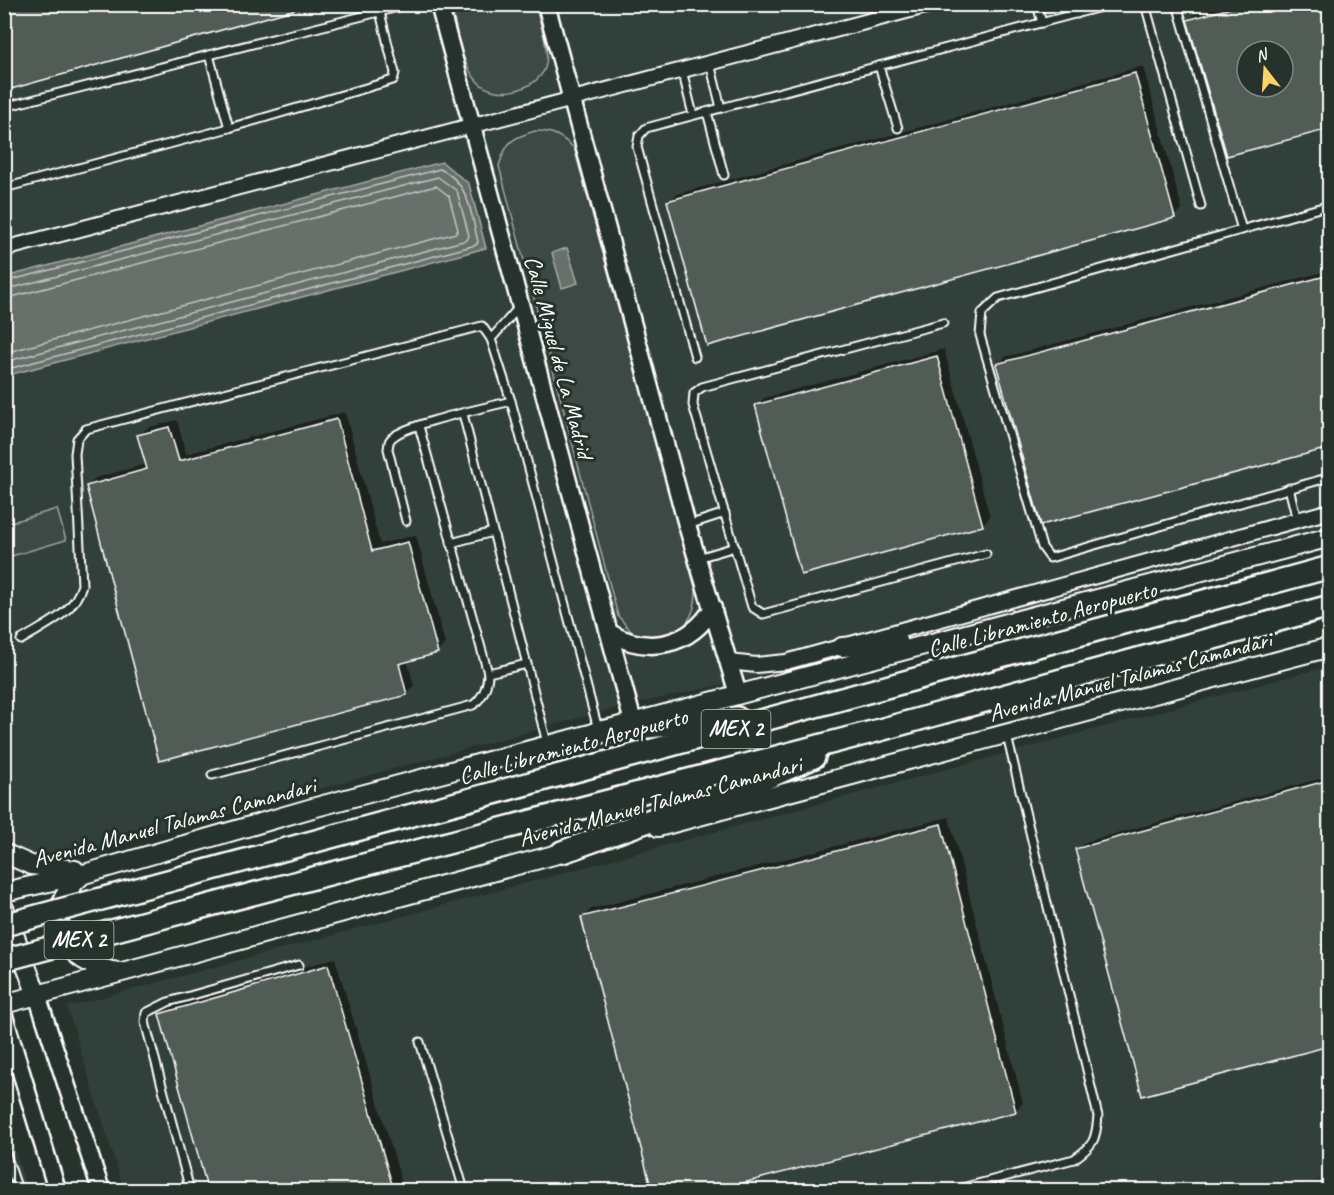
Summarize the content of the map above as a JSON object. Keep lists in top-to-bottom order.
{
  "streets": {
    "highway": ["Calle Libramiento Aeropuerto", "MEX 2"],
    "main road": ["Avenida Manuel Talamas Camandari"],
    "street": ["Calle Miguel de La Madrid"]
  },
  "crossings": [
    ["Calle Miguel de La Madrid", "Avenida Manuel Talamas Camandari"]
  ],
  "north": "top"
}
